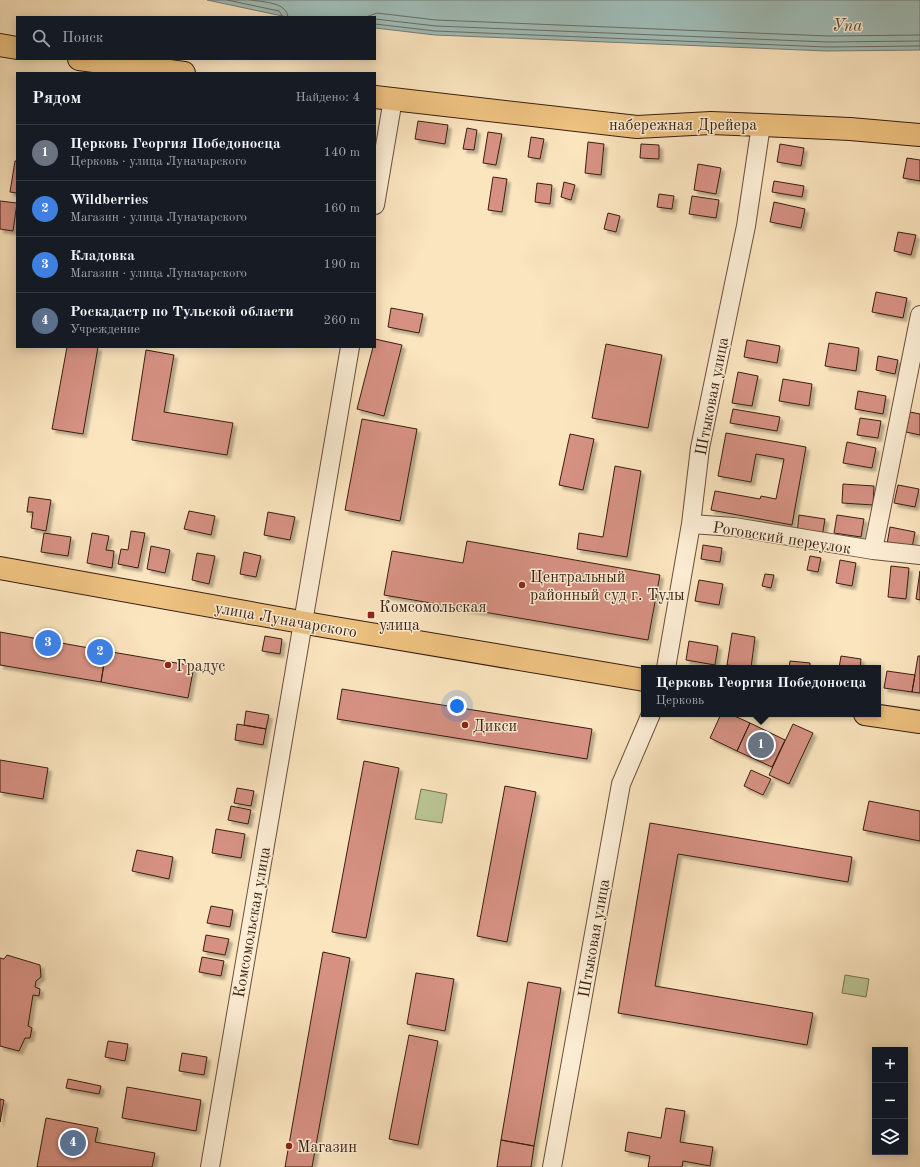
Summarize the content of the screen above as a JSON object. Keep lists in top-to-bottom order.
{
  "streets": {
    "main road": ["набережная Дрейера", "улица Луначарского"],
    "street": ["Штыковая улица", "Роговский переулок", "Комсомольская улица"]
  },
  "crossings": [
    ["набережная Дрейера", "Штыковая улица"],
    ["Штыковая улица", "Роговский переулок"],
    ["улица Луначарского", "Комсомольская улица"]
  ],
  "water": ["Упа"],
  "places": {
    "other": [
      "Центральный районный суд г. Тулы",
      "Градус",
      "Дикси",
      "Магазин"
    ],
    "transit": ["Комсомольская улица"]
  },
  "page": {
    "search": "Поиск",
    "heading": ["Рядом", "Найдено: 4"],
    "list": [
      {
        "mark": "1",
        "name": "Церковь Георгия Победоносца",
        "note": "Церковь · улица Луначарского",
        "value": "140 m"
      },
      {
        "mark": "2",
        "name": "Wildberries",
        "note": "Магазин · улица Луначарского",
        "value": "160 m"
      },
      {
        "mark": "3",
        "name": "Кладовка",
        "note": "Магазин · улица Луначарского",
        "value": "190 m"
      },
      {
        "mark": "4",
        "name": "Роскадастр по Тульской области",
        "note": "Учреждение",
        "value": "260 m"
      }
    ],
    "pins": [
      "3",
      "2",
      "1",
      "4"
    ],
    "popup": ["Церковь Георгия Победоносца", "Церковь"],
    "map_buttons": ["+", "−"]
  }
}
